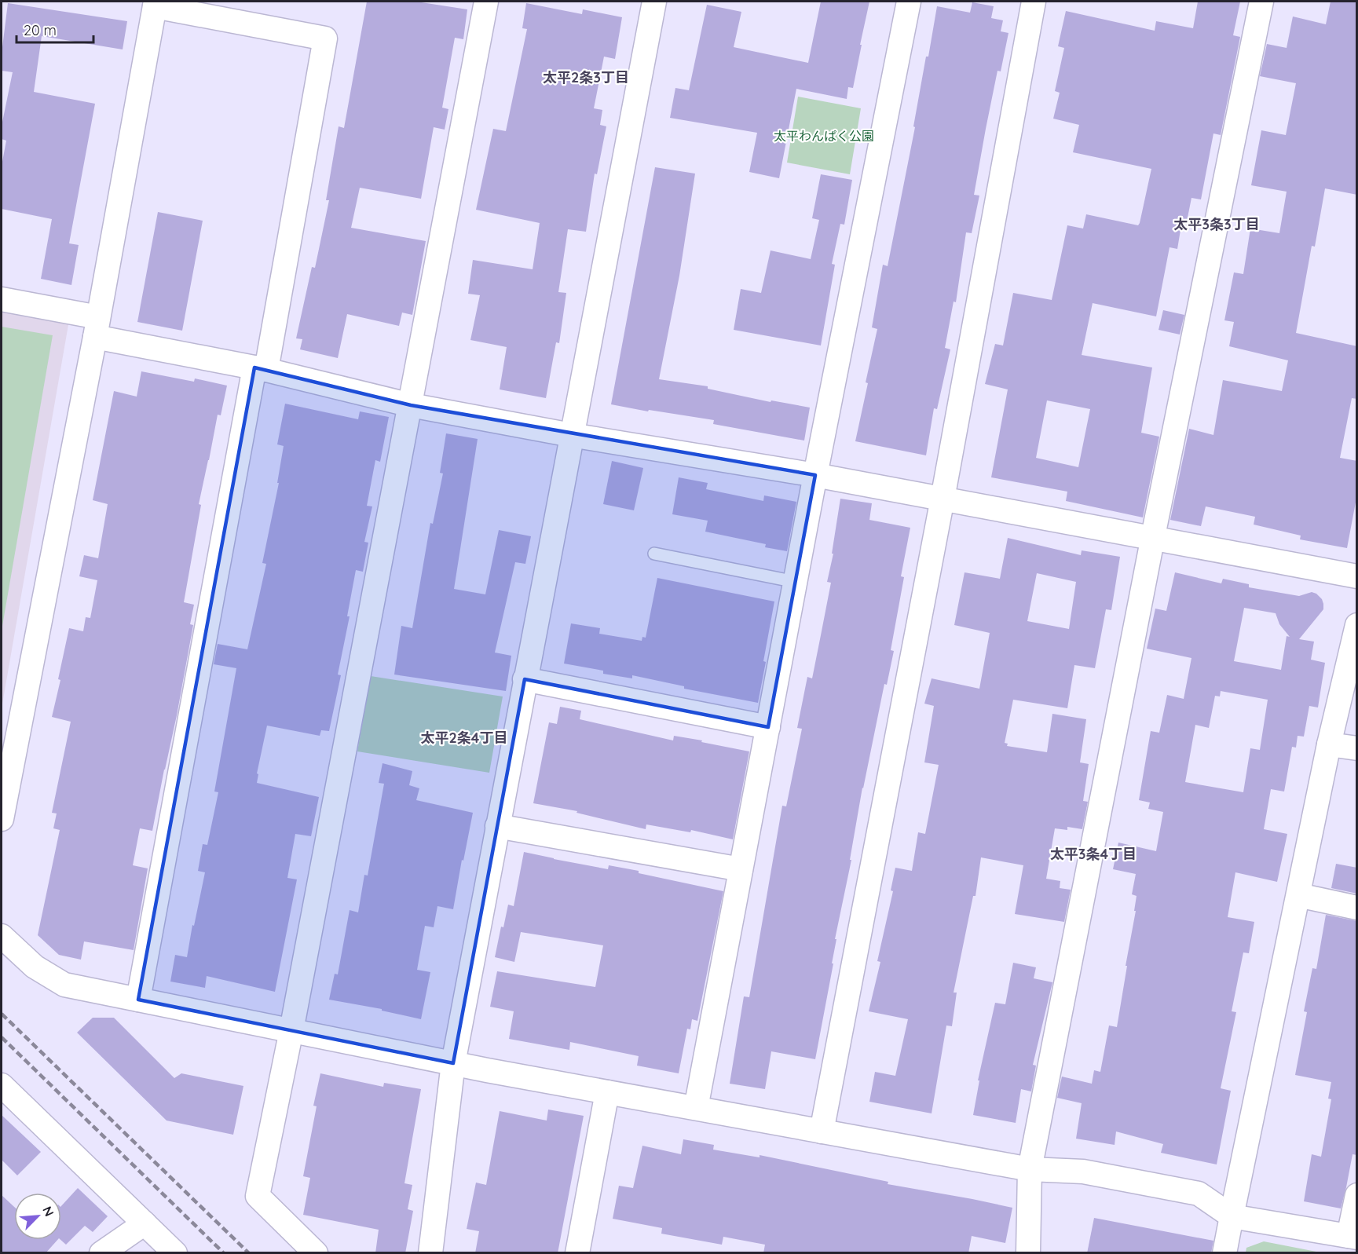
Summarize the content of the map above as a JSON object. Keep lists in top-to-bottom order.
{
  "districts": [
    "太平2条3丁目",
    "太平3条3丁目",
    "太平2条4丁目",
    "太平3条4丁目"
  ],
  "parks": ["太平わんぱく公園"],
  "scale_bar": "20 m",
  "north": "top right"
}
